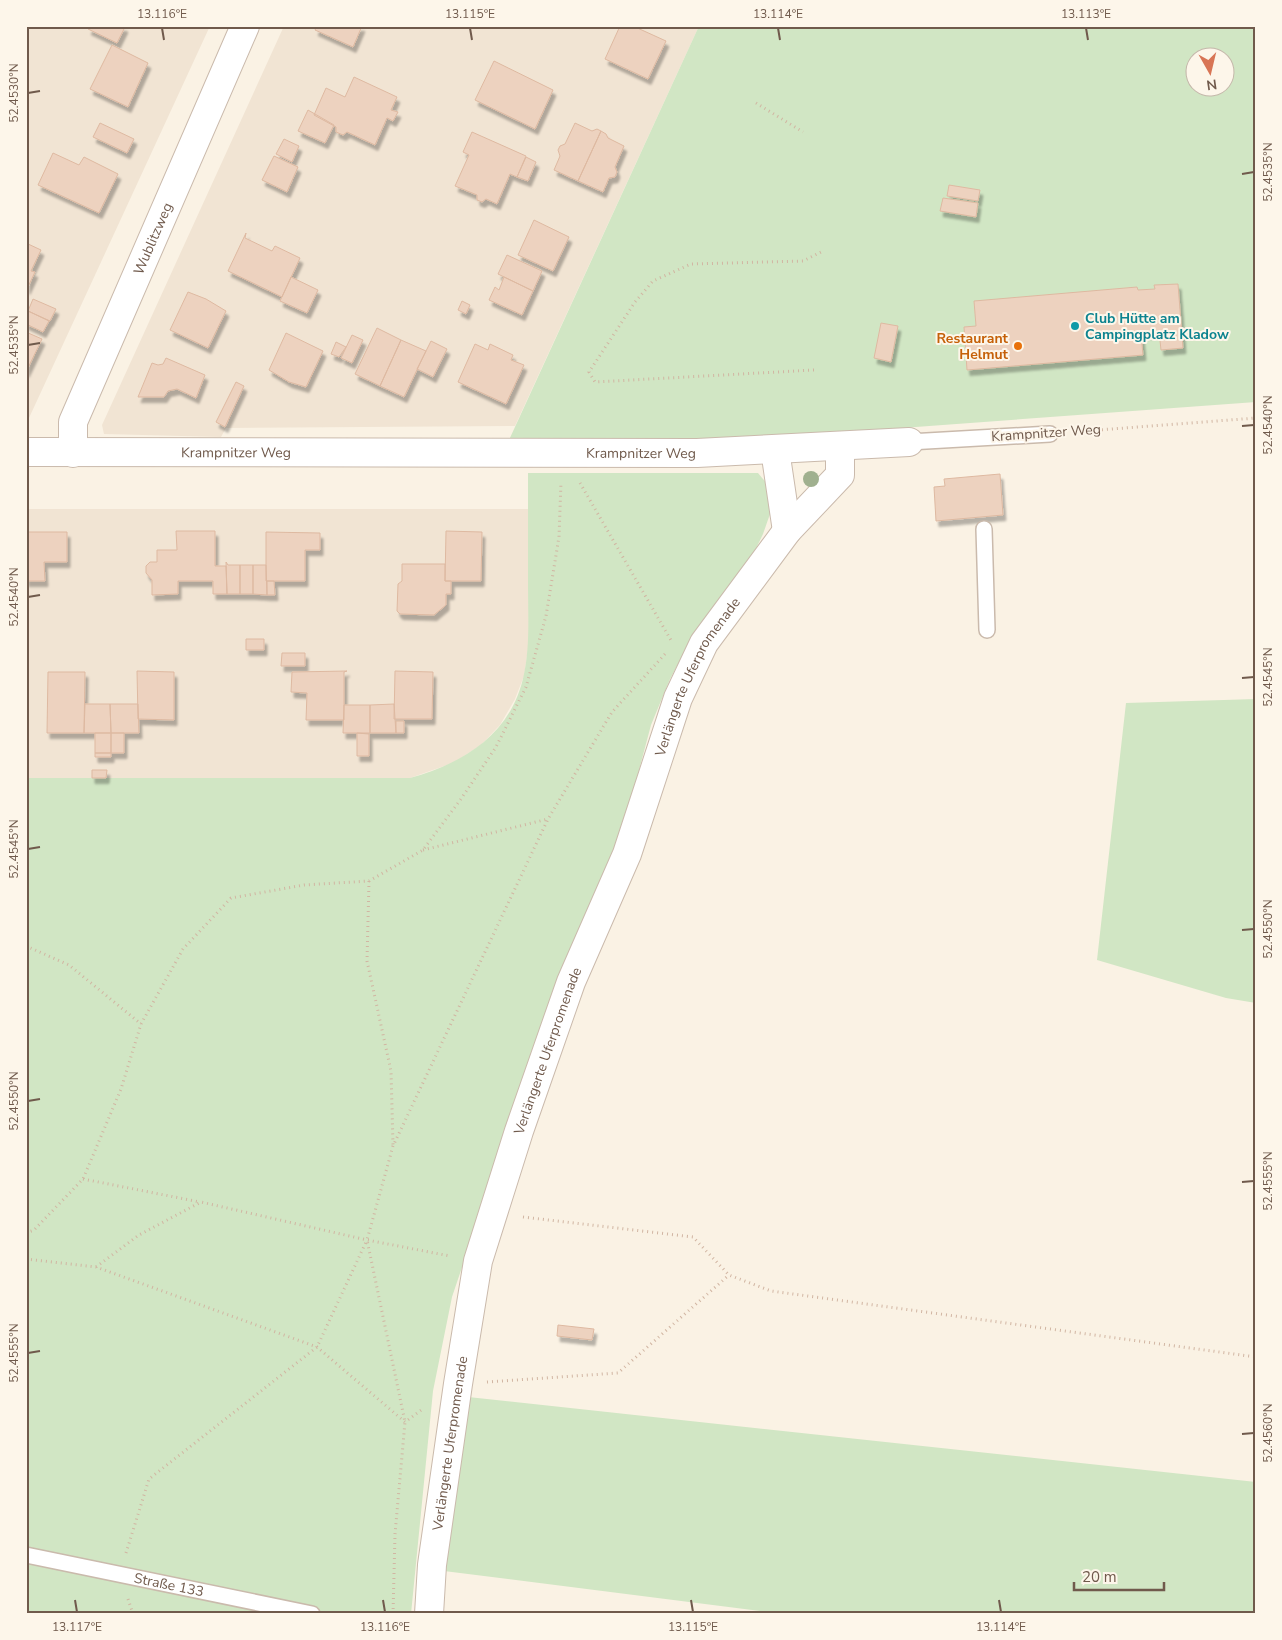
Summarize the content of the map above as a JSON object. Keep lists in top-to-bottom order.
{
  "streets": {
    "street": ["Wublitzweg", "Krampnitzer Weg", "Verlängerte Uferpromenade"],
    "lane": ["Straße 133"]
  },
  "crossings": [
    ["Wublitzweg", "Krampnitzer Weg"],
    ["Krampnitzer Weg", "Verlängerte Uferpromenade"]
  ],
  "places": ["Club Hütte am Campingplatz Kladow", "Restaurant Helmut"],
  "scale_bar": "20 m",
  "north": "bottom",
  "coordinates": [
    "13.116°E",
    "13.115°E",
    "13.114°E",
    "13.113°E",
    "52.4530°N",
    "52.4535°N",
    "52.4540°N",
    "52.4545°N",
    "52.4550°N",
    "52.4555°N",
    "52.4560°N",
    "13.117°E"
  ]
}
